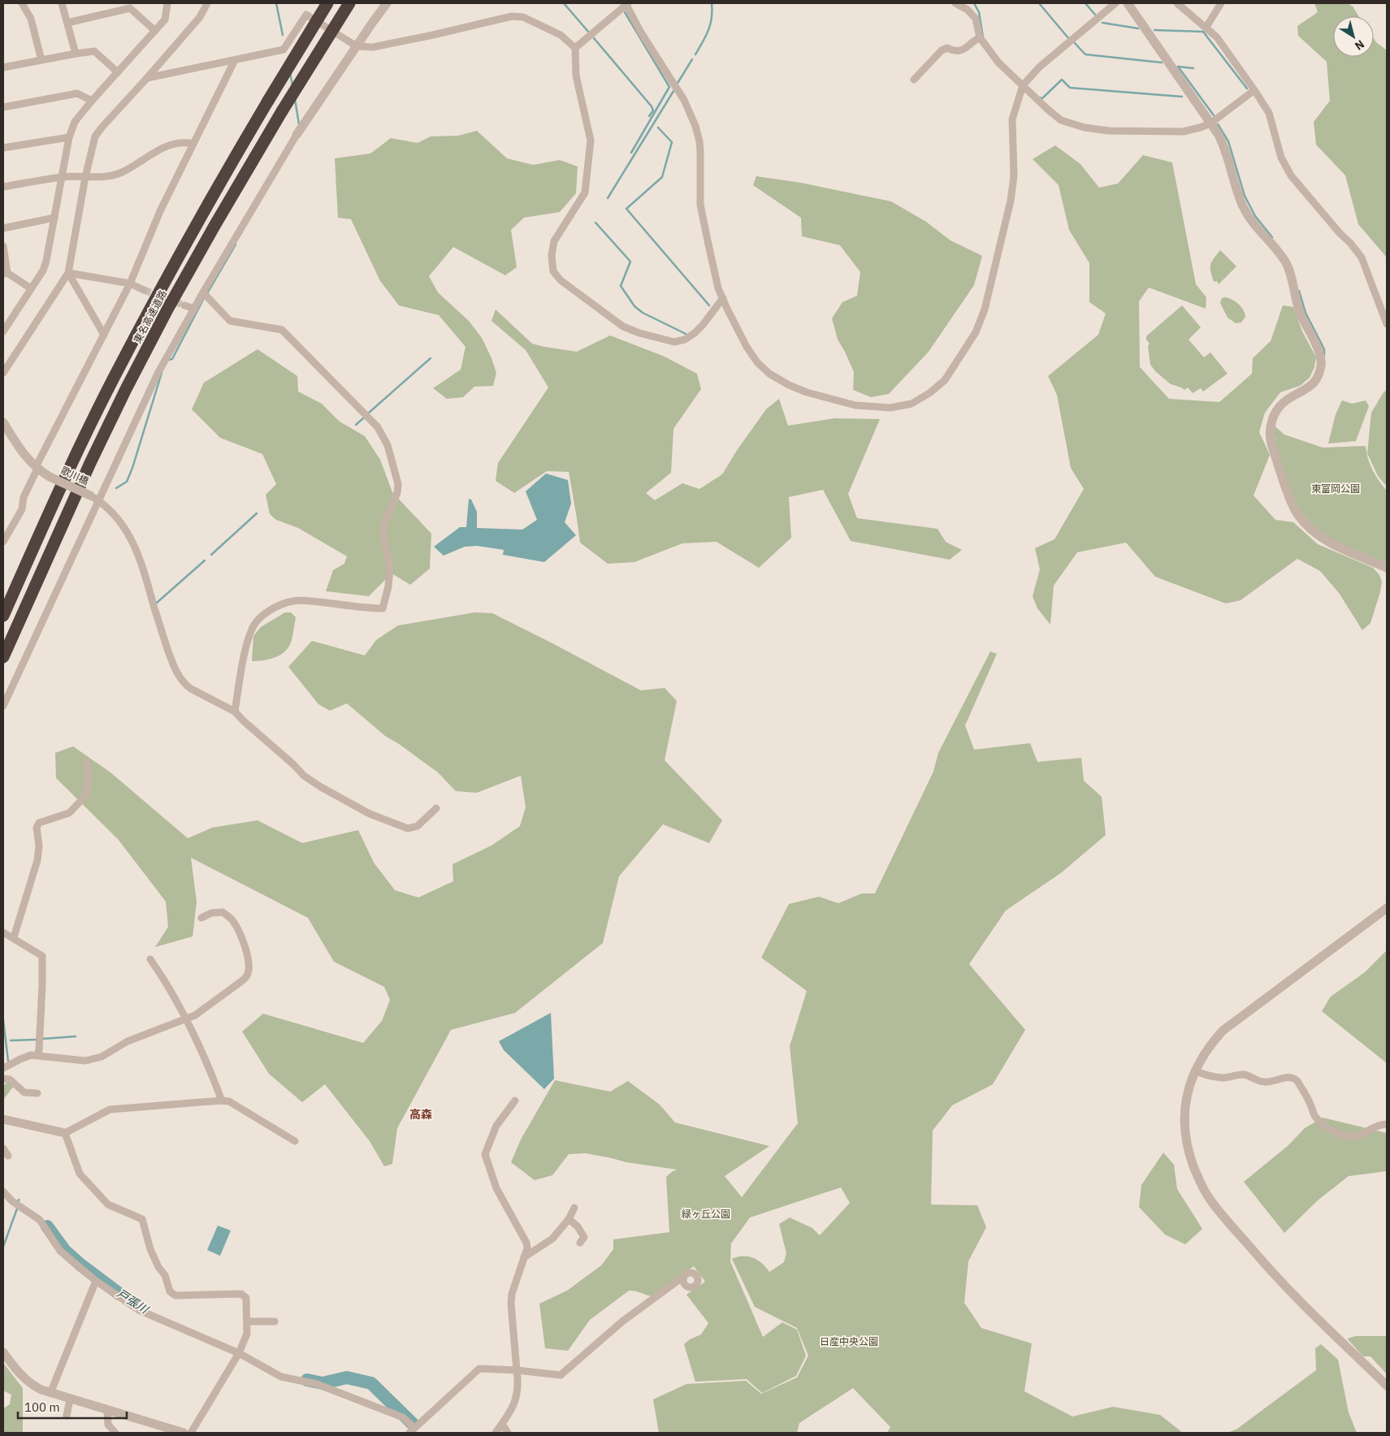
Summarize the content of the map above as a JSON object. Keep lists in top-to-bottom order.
{
  "streets": {
    "highway": ["東名高速道路"],
    "street": ["歌川橋"]
  },
  "districts": ["高森"],
  "water": ["戸張川"],
  "parks": ["東富岡公園", "緑ヶ丘公園", "日産中央公園"],
  "scale_bar": "100 m",
  "north": "bottom right"
}
